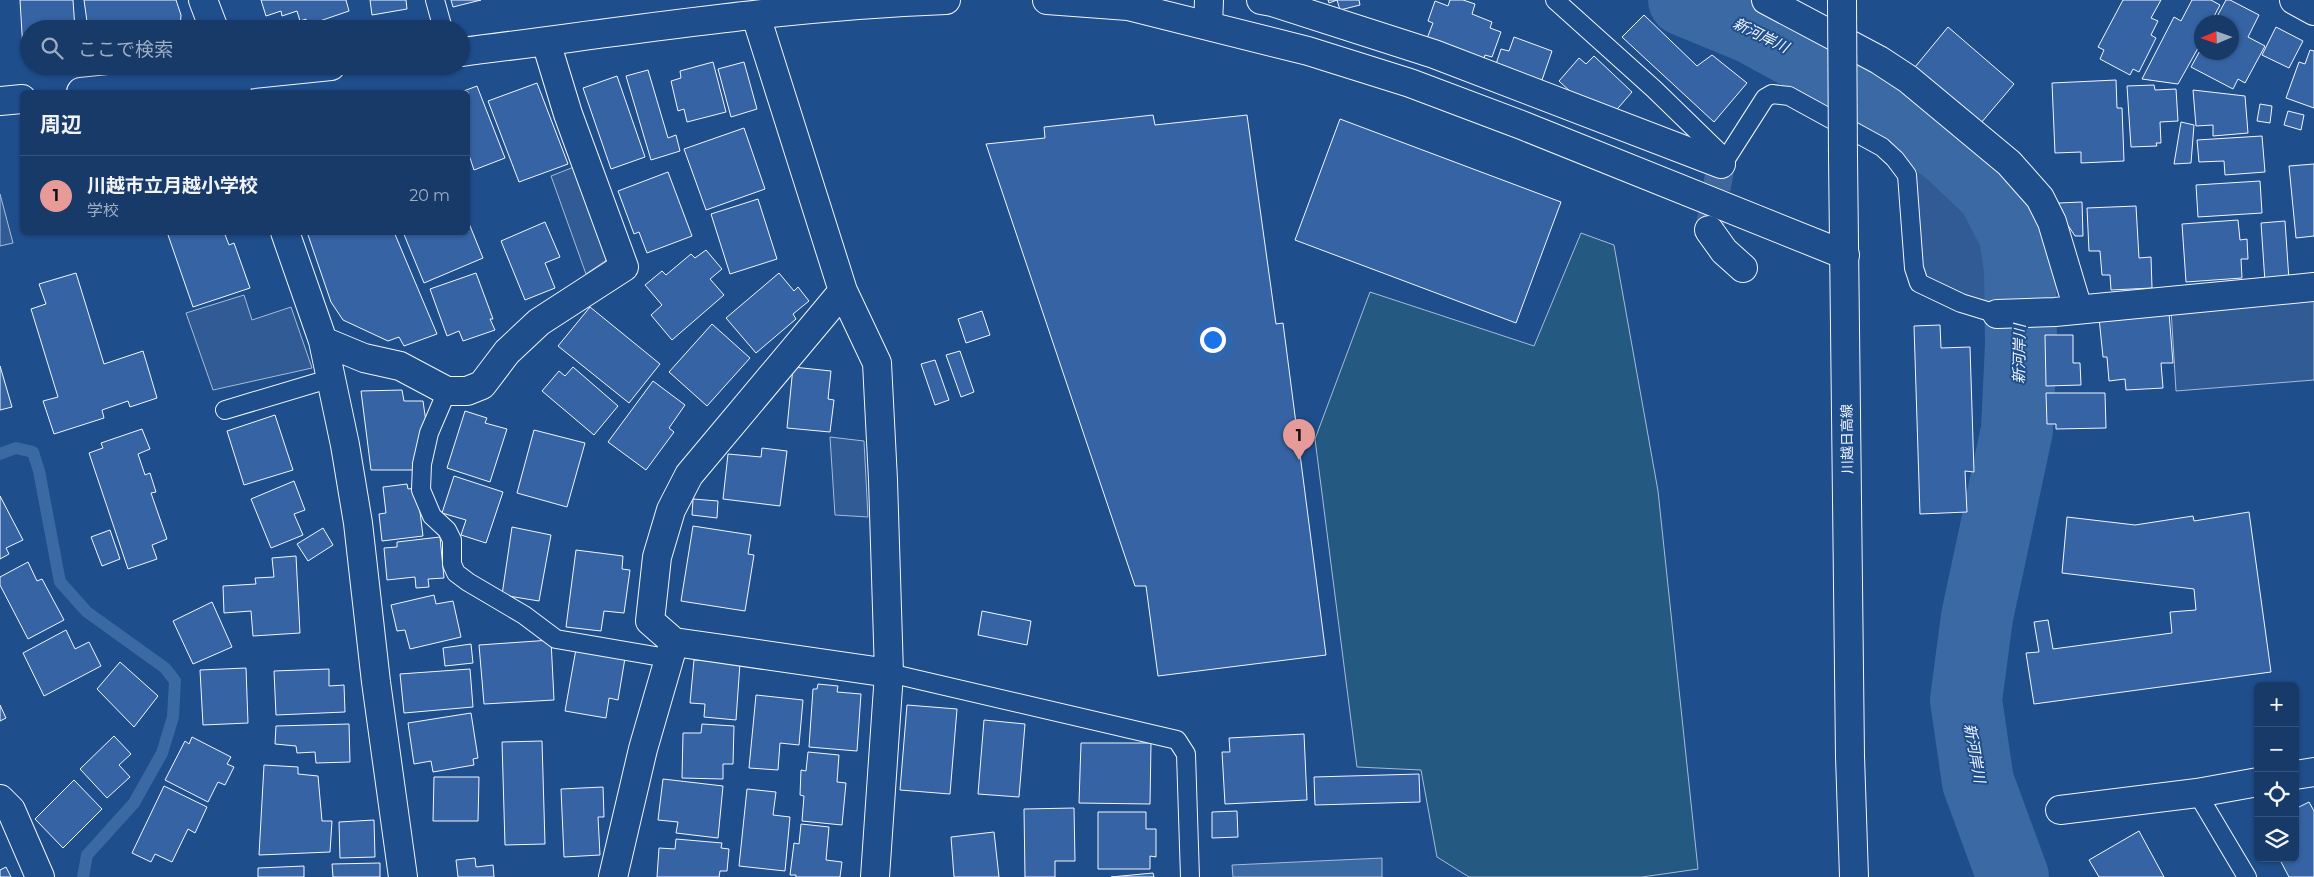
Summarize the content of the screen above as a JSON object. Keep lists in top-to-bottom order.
{
  "streets": {
    "street": ["川越日高線"]
  },
  "water": ["新河岸川"],
  "north": "left",
  "page": {
    "search": "ここで検索",
    "heading": "周辺",
    "list": [
      {
        "mark": "1",
        "name": "川越市立月越小学校",
        "note": "学校",
        "value": "20 m"
      }
    ],
    "pins": "1",
    "map_buttons": ["+", "−"]
  }
}
